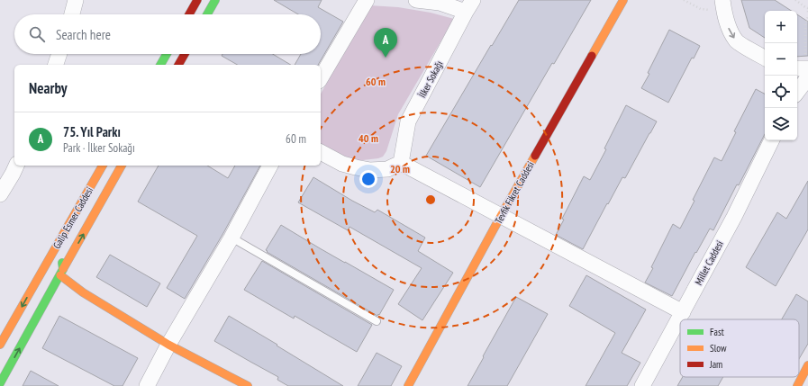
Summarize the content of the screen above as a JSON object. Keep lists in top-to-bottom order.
{
  "streets": {
    "street": [
      "İlker Sokağı",
      "Tevfik Fikret Caddesi",
      "Galip Esmer Caddesi",
      "Millet Caddesi"
    ]
  },
  "legend": ["Fast", "Slow", "Jam"],
  "page": {
    "map_buttons": ["+", "−"],
    "search": "Search here",
    "pins": "A",
    "heading": "Nearby",
    "list": [
      {
        "mark": "A",
        "name": "75. Yıl Parkı",
        "note": "Park · İlker Sokağı",
        "value": "60 m"
      }
    ]
  },
  "rings": ["60 m", "40 m", "20 m"]
}
